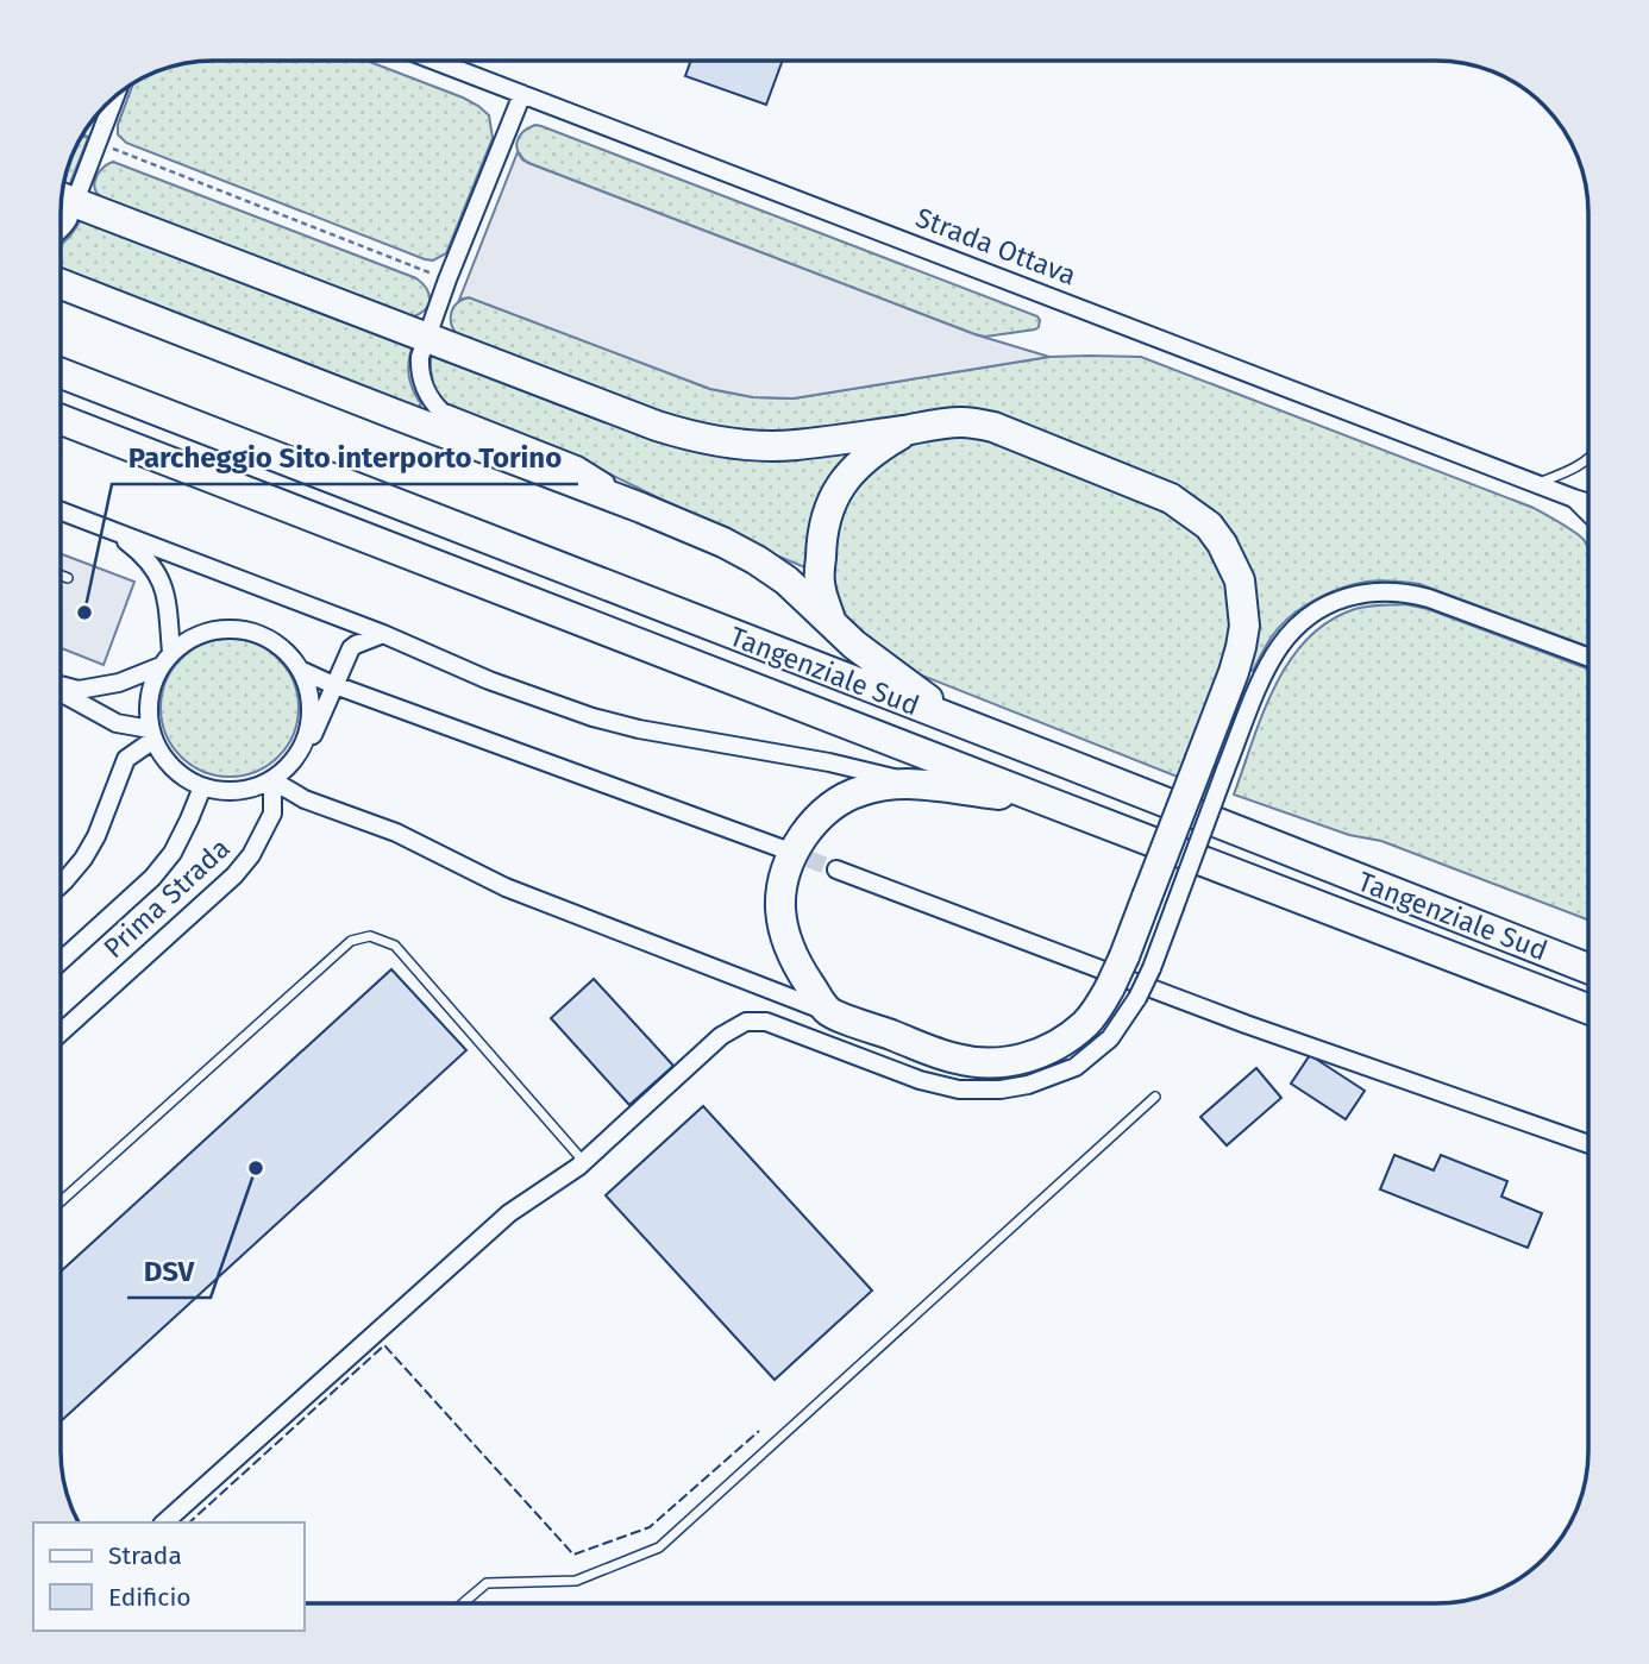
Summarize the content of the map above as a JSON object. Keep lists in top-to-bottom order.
{
  "streets": {
    "highway": ["Tangenziale Sud"],
    "street": ["Strada Ottava", "Prima Strada"]
  },
  "places": ["Parcheggio Sito interporto Torino", "DSV"],
  "legend": ["Strada", "Edificio"]
}
